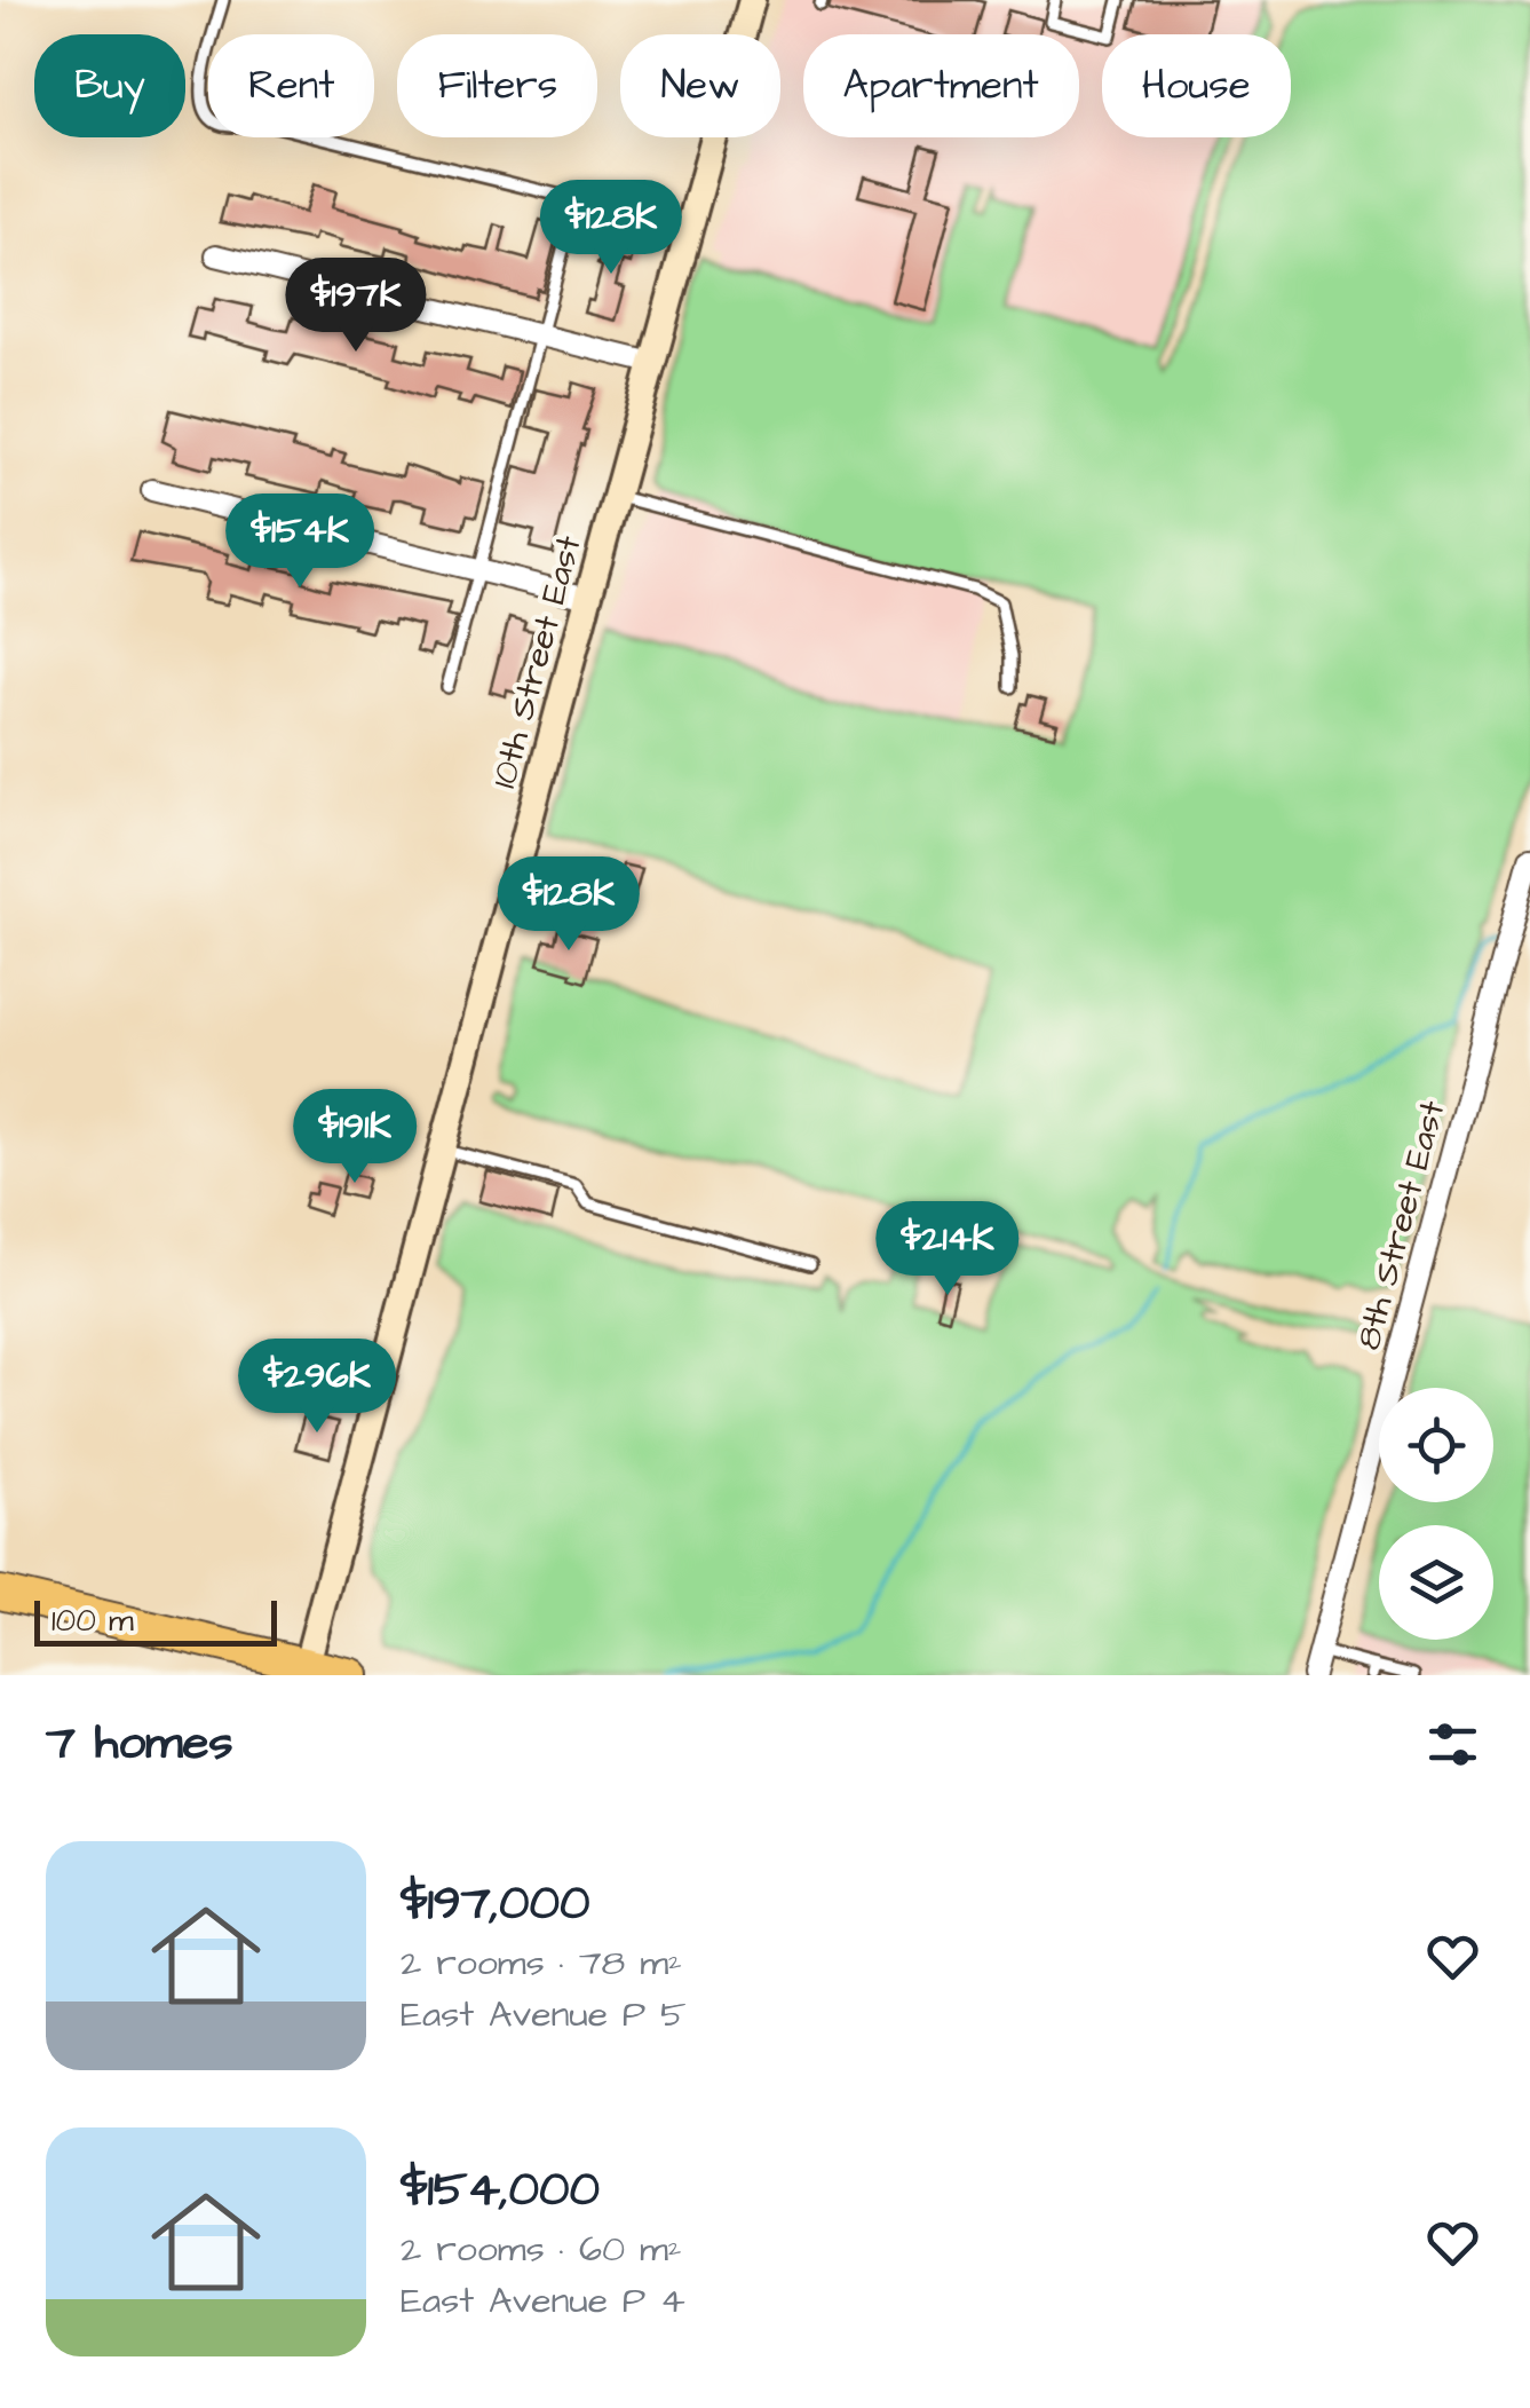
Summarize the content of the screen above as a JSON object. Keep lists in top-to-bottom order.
{
  "streets": {
    "main road": ["10th Street East"],
    "street": ["8th Street East"]
  },
  "scale_bar": "100 m",
  "page": {
    "chip": [
      "Buy",
      "Rent",
      "Filters",
      "New",
      "Apartment",
      "House"
    ],
    "price": [
      "$128K",
      "$197K",
      "$154K",
      "$128K",
      "$191K",
      "$214K",
      "$296K"
    ],
    "scale": "100 m",
    "heading": "7 homes",
    "list": [
      {
        "name": "$197,000",
        "note": "2 rooms · 78 m² · East Avenue P 5"
      },
      {
        "name": "$154,000",
        "note": "2 rooms · 60 m² · East Avenue P 4"
      }
    ]
  }
}
